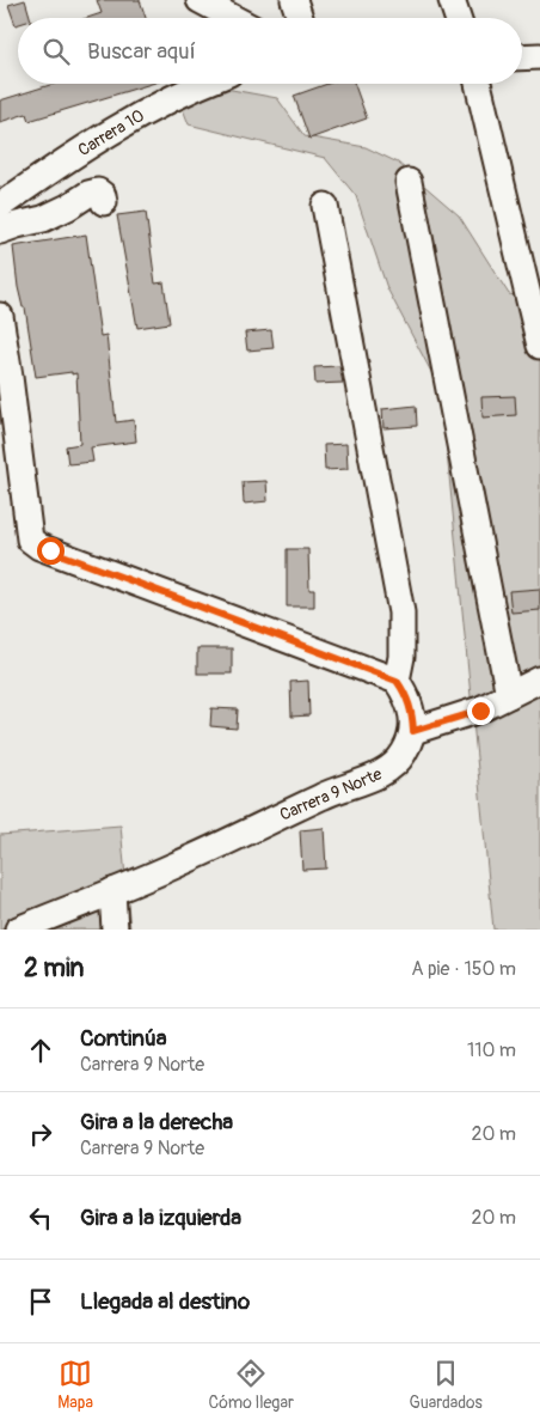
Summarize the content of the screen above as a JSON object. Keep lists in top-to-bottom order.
{
  "streets": {
    "street": ["Carrera 10", "Carrera 9 Norte"]
  },
  "page": {
    "search": "Buscar aquí",
    "heading": ["2 min", "A pie · 150 m"],
    "list": [
      ["Continúa", "Carrera 9 Norte", "110 m"],
      ["Gira a la derecha", "Carrera 9 Norte", "20 m"],
      ["Gira a la izquierda", "20 m"],
      "Llegada al destino"
    ],
    "nav": ["Mapa", "Cómo llegar", "Guardados"]
  }
}
